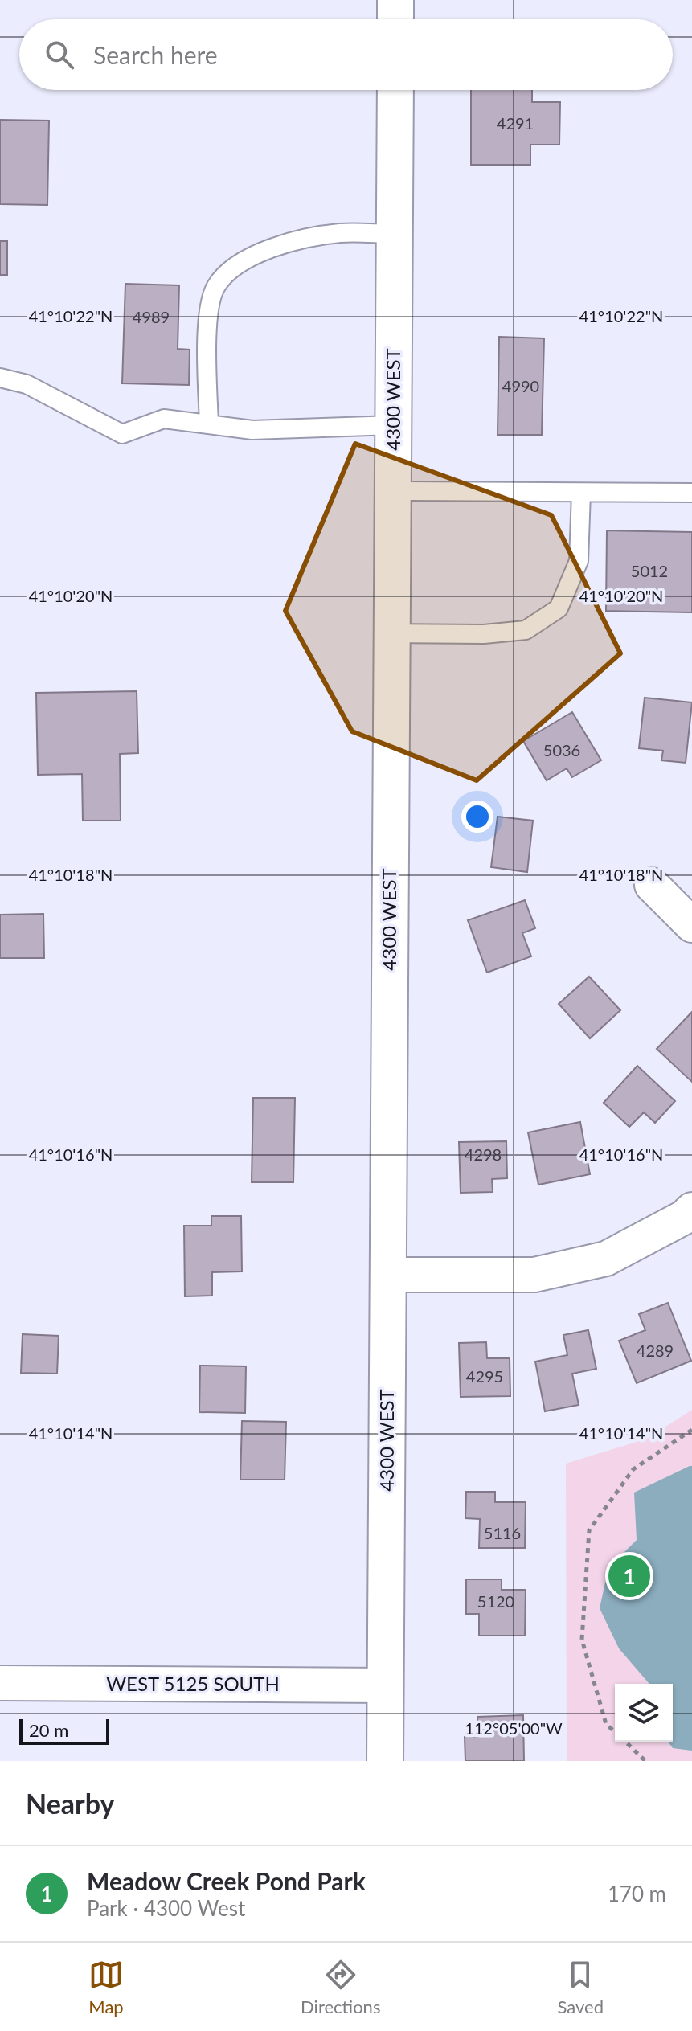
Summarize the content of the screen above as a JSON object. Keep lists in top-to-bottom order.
{
  "streets": {
    "street": ["4300 WEST", "WEST 5125 SOUTH"]
  },
  "crossings": [
    ["4300 WEST", "WEST 5125 SOUTH"]
  ],
  "house_numbers": [
    "4291",
    "4989",
    "4990",
    "5012",
    "5036",
    "4298",
    "4289",
    "4295",
    "5116",
    "5120"
  ],
  "scale_bar": "20 m",
  "page": {
    "search": "Search here",
    "pins": "1",
    "scale": "20 m",
    "heading": "Nearby",
    "list": [
      {
        "mark": "1",
        "name": "Meadow Creek Pond Park",
        "note": "Park · 4300 West",
        "value": "170 m"
      }
    ],
    "nav": ["Map", "Directions", "Saved"]
  },
  "coordinates": [
    "41°10'22\"N",
    "41°10'20\"N",
    "41°10'18\"N",
    "41°10'16\"N",
    "41°10'14\"N",
    "112°05'00\"W"
  ]
}
